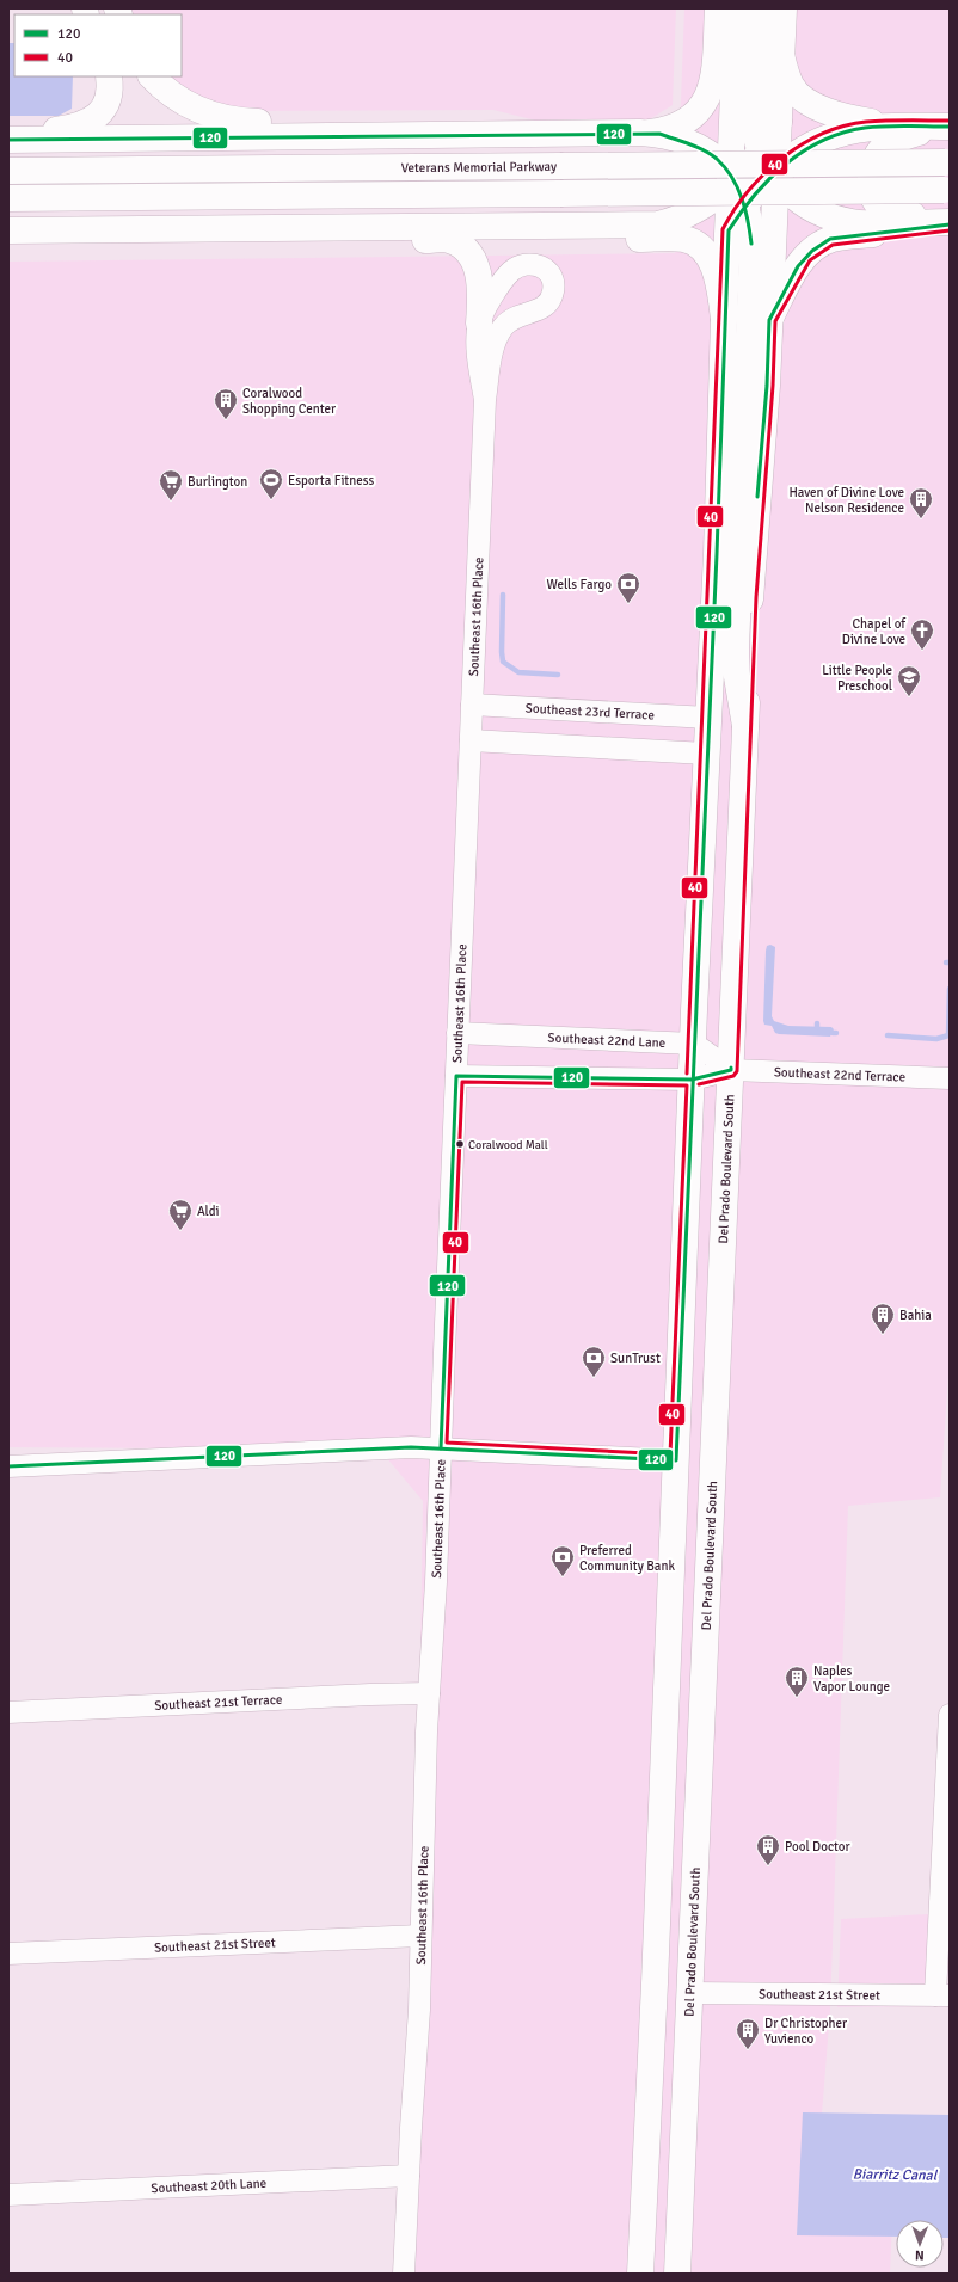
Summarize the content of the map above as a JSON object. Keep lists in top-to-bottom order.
{
  "streets": {
    "main road": ["Veterans Memorial Parkway", "Del Prado Boulevard South"],
    "street": [
      "Southeast 16th Place",
      "Southeast 23rd Terrace",
      "Southeast 22nd Lane",
      "Southeast 22nd Terrace",
      "Southeast 21st Terrace",
      "Southeast 21st Street",
      "Southeast 20th Lane"
    ]
  },
  "crossings": [
    ["Southeast 16th Place", "Southeast 23rd Terrace"],
    ["Southeast 16th Place", "Southeast 22nd Lane"],
    ["Southeast 16th Place", "Southeast 21st Terrace"],
    ["Southeast 16th Place", "Southeast 21st Street"],
    ["Southeast 16th Place", "Southeast 20th Lane"],
    ["Southeast 22nd Terrace", "Del Prado Boulevard South"],
    ["Del Prado Boulevard South", "Southeast 21st Street"]
  ],
  "water": ["Biarritz Canal"],
  "places": {
    "building": [
      "Coralwood Shopping Center",
      "Haven of Divine Love Nelson Residence",
      "Bahia",
      "Naples Vapor Lounge",
      "Pool Doctor",
      "Dr Christopher Yuvienco"
    ],
    "sports": ["Esporta Fitness"],
    "supermarket": ["Burlington", "Aldi"],
    "bank": ["Wells Fargo", "SunTrust", "Preferred Community Bank"],
    "church": ["Chapel of Divine Love"],
    "school or university": ["Little People Preschool"],
    "other": ["Coralwood Mall"]
  },
  "lines": ["transit line 40", "transit line 120"],
  "legend": ["120", "40"],
  "north": "bottom"
}
